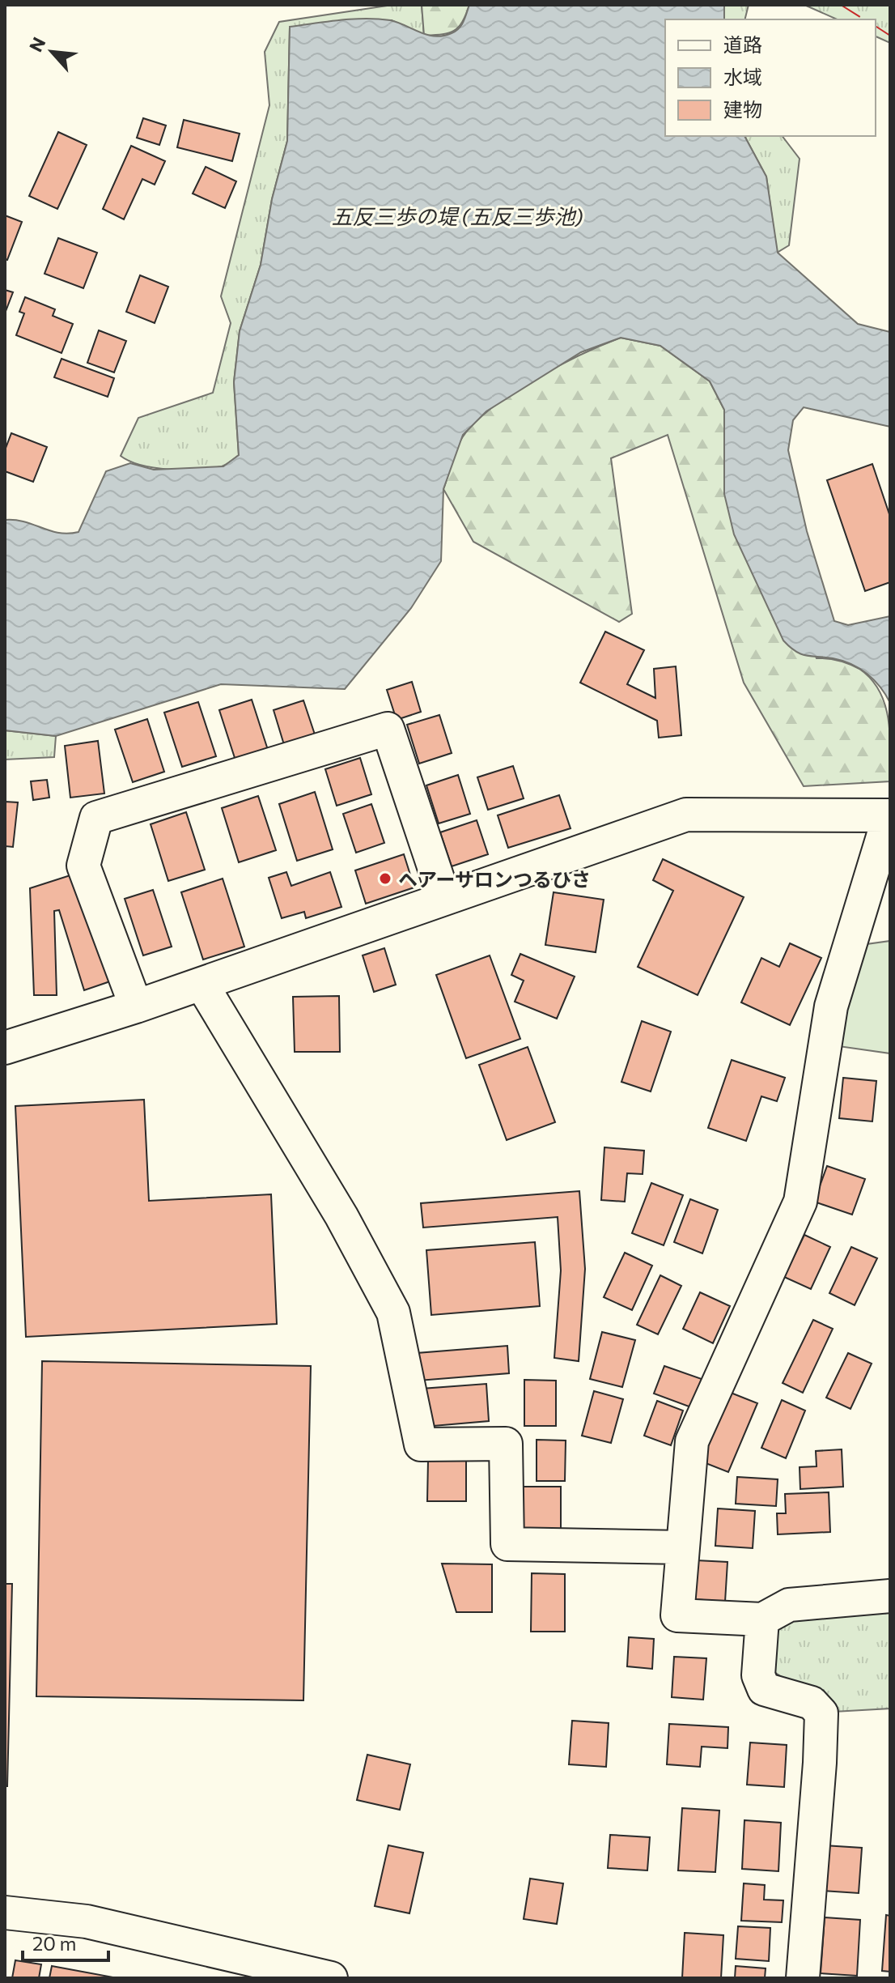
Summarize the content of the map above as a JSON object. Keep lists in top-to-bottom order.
{
  "water": ["五反三歩の堤 (五反三歩池)"],
  "places": ["ヘアーサロンつるひさ"],
  "legend": ["道路", "水域", "建物"],
  "scale_bar": "20 m",
  "north": "top left"
}
